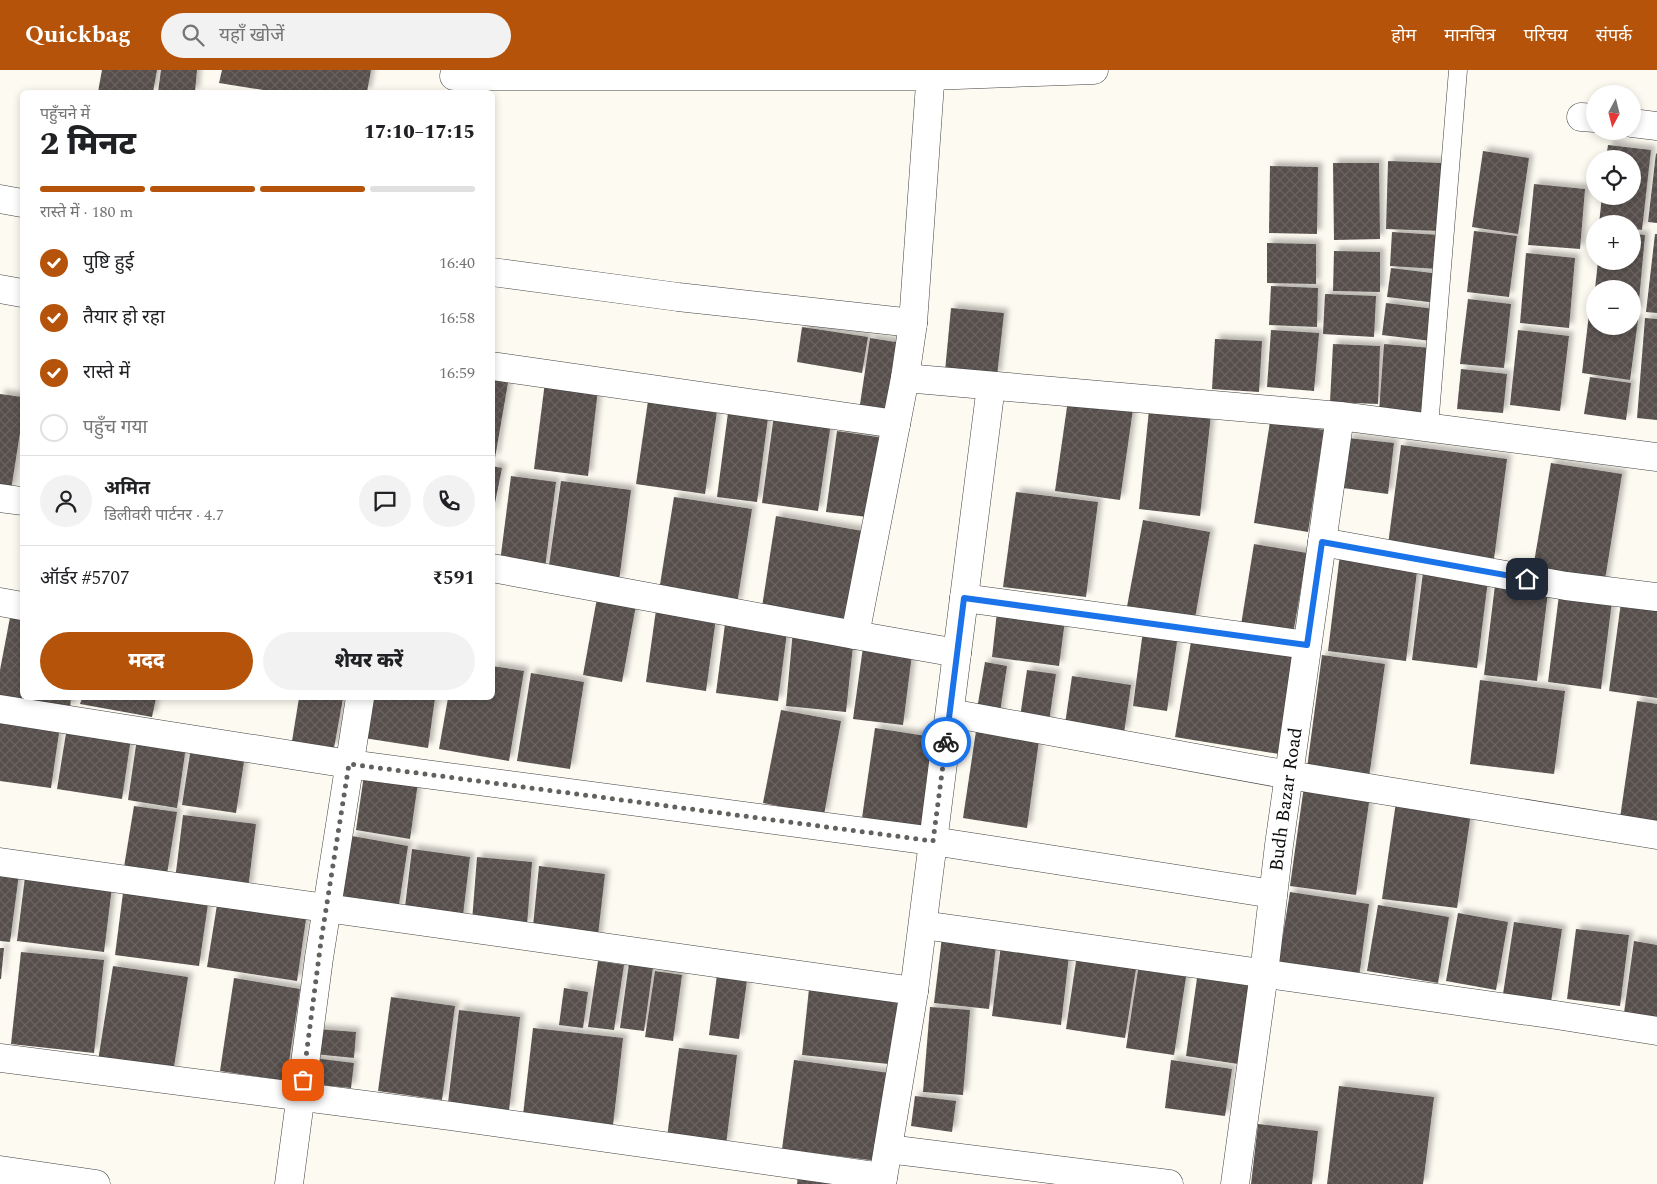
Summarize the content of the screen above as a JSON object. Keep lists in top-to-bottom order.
{
  "streets": {
    "street": ["Budh Bazar Road"]
  },
  "north": "bottom",
  "page": {
    "header": "Quickbag",
    "search": "यहाँ खोजें",
    "nav": [
      "होम",
      "मानचित्र",
      "परिचय",
      "संपर्क"
    ],
    "map_buttons": ["+", "−"],
    "heading": ["2 मिनट", "पहुँचने में", "17:10–17:15"],
    "panel": [
      "अमित",
      "डिलीवरी पार्टनर · 4.7",
      "ऑर्डर #5707",
      "₹591"
    ],
    "bar": "रास्ते में · 180 m",
    "list": [
      ["पुष्टि हुई", "16:40"],
      ["तैयार हो रहा", "16:58"],
      ["रास्ते में", "16:59"],
      "पहुँच गया"
    ],
    "buttons": ["मदद", "शेयर करें"]
  }
}
